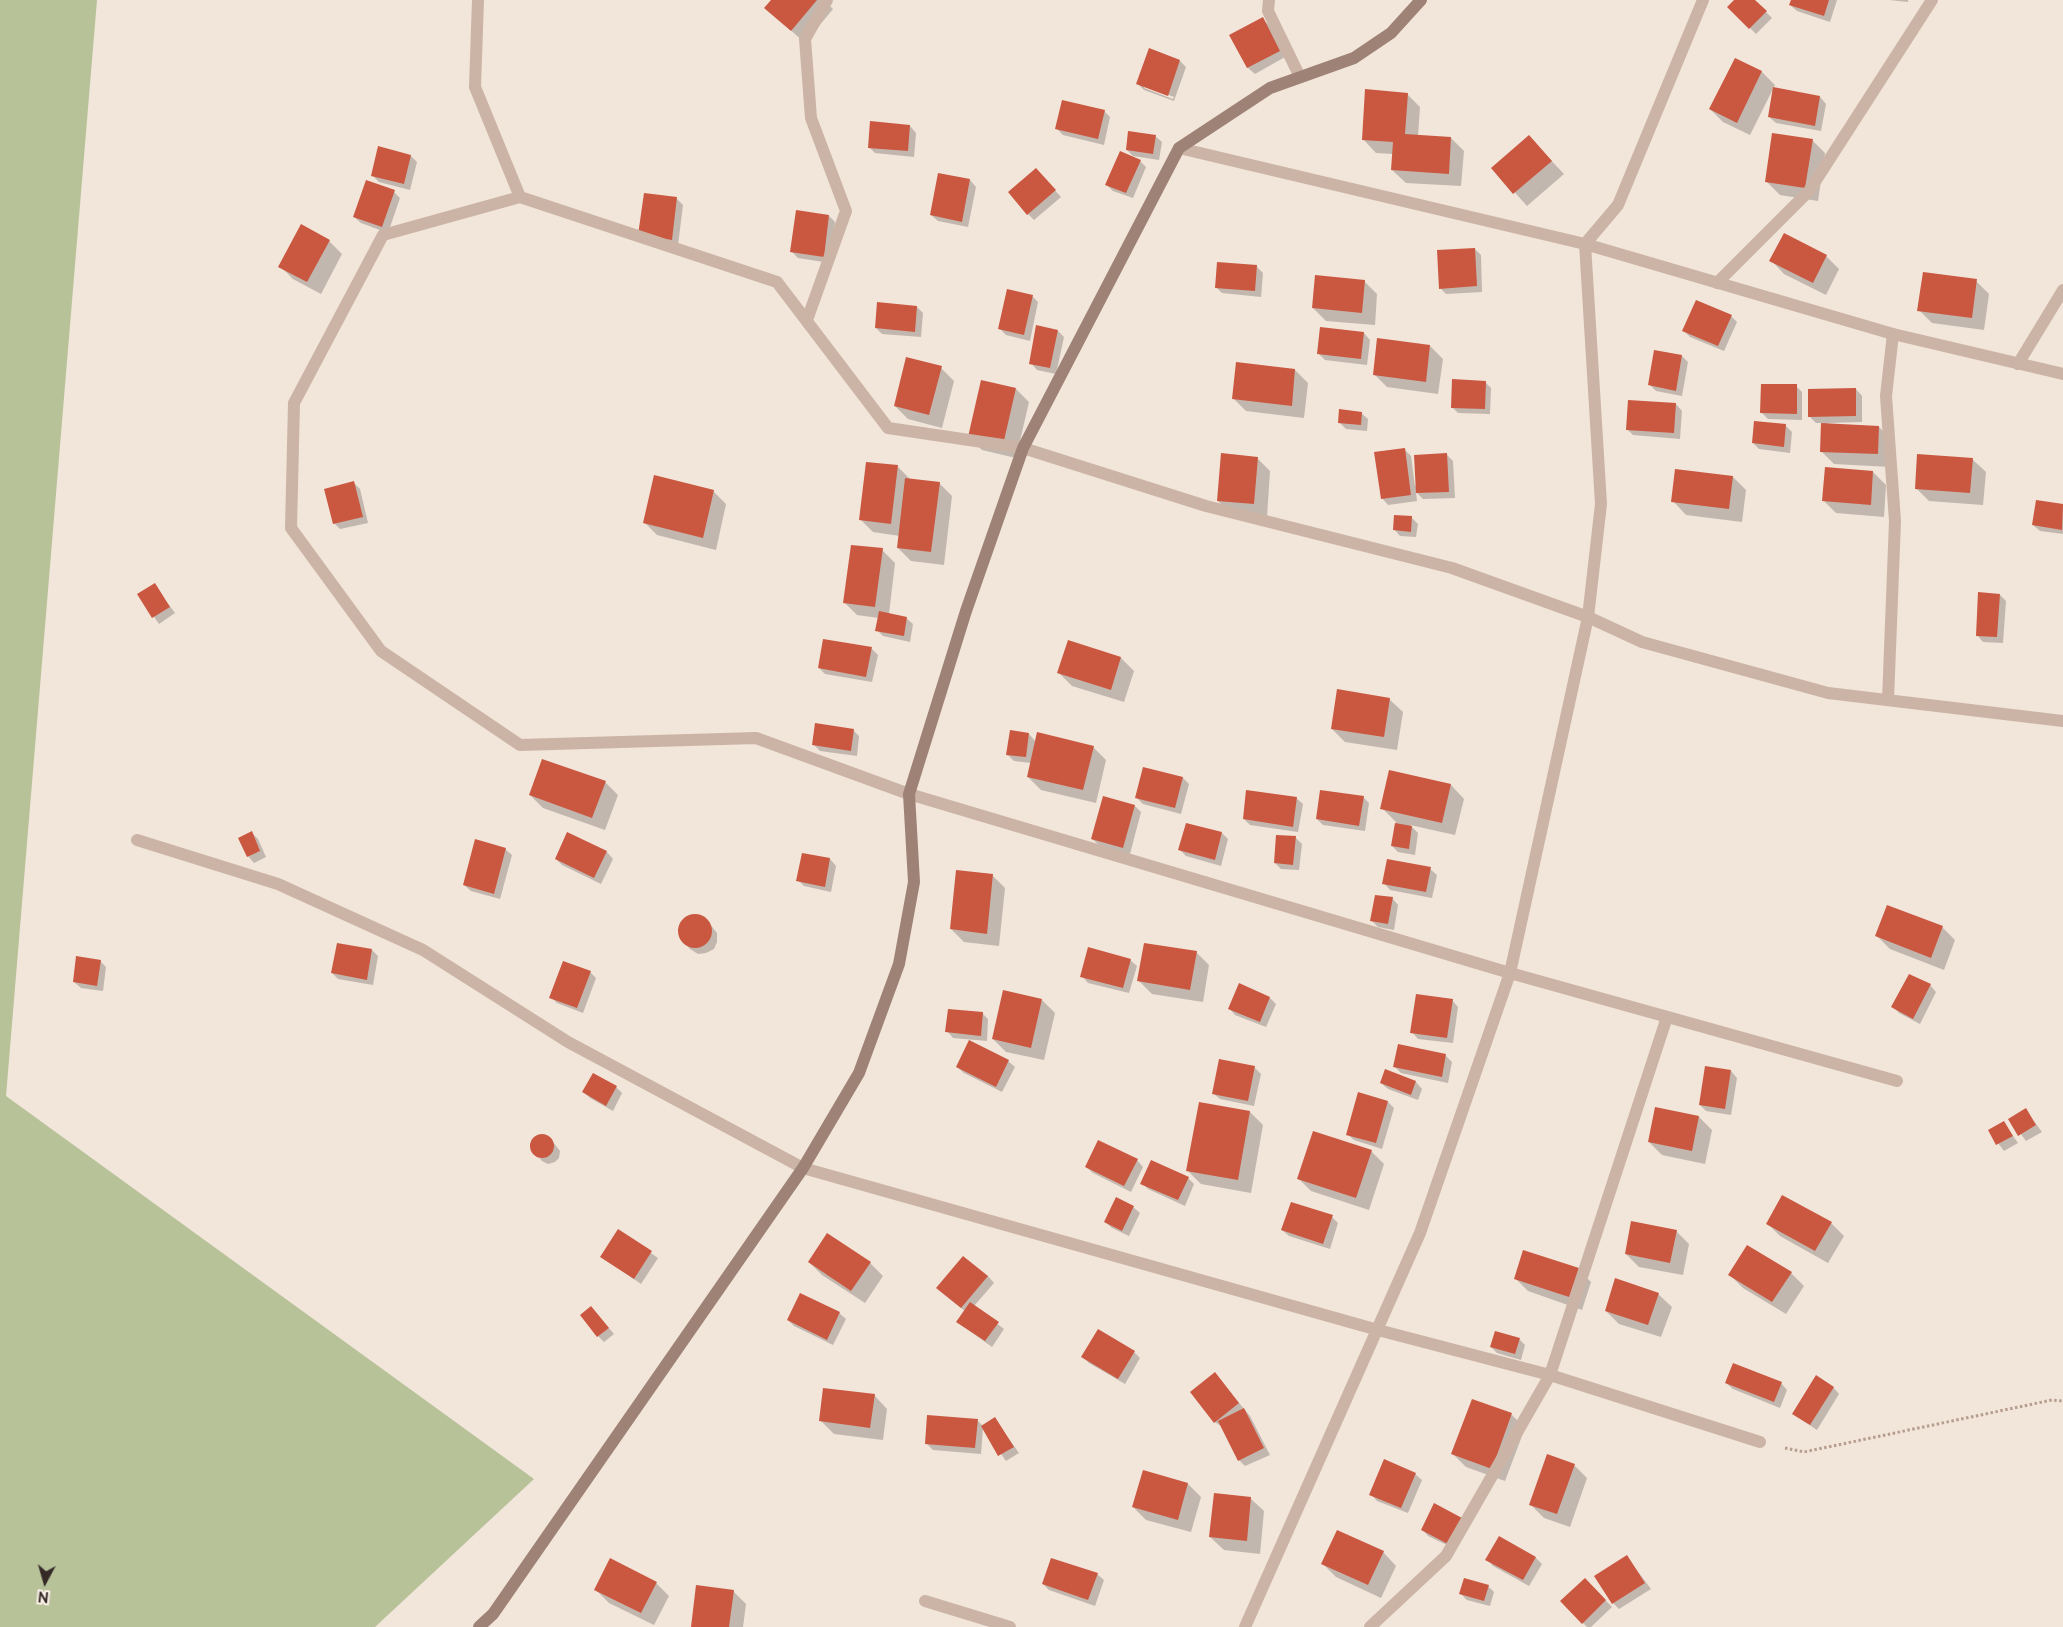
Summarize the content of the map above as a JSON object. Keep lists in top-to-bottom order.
{
  "north": "bottom"
}
